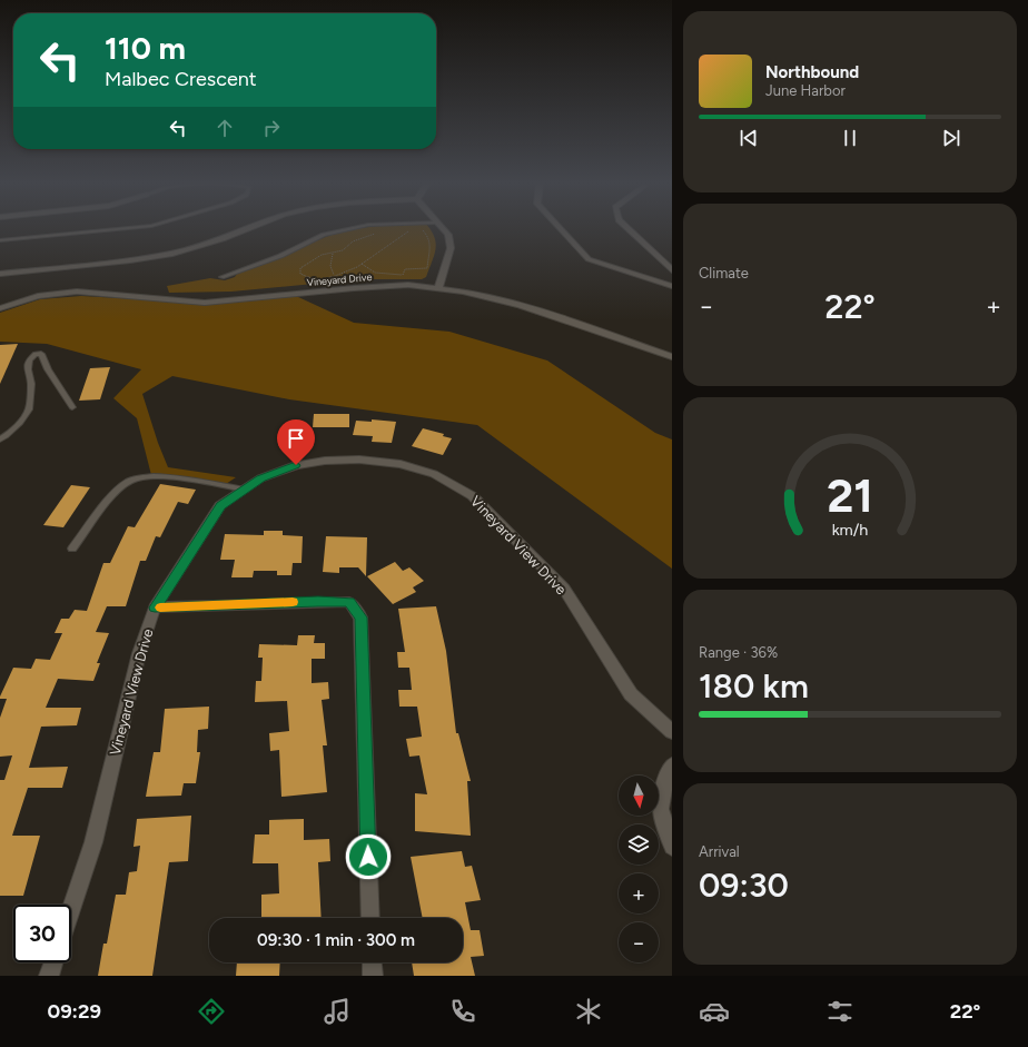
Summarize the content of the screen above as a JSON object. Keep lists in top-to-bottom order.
{
  "streets": {
    "street": ["Vineyard Drive", "Vineyard View Drive"]
  },
  "north": "bottom",
  "page": {
    "turn": ["110 m", "Malbec Crescent"],
    "song": ["Northbound", "June Harbor"],
    "tile": [
      "Climate",
      ["Range · 36%", "180 km"],
      ["Arrival", "09:30"]
    ],
    "heat": ["−", "22°", "+"],
    "map_buttons": ["+", "−"],
    "limit": "30",
    "trip": "09:30 · 1 min · 300 m",
    "tabs": ["09:29", "22°"],
    "gauge": ["21", "km/h"]
  }
}
